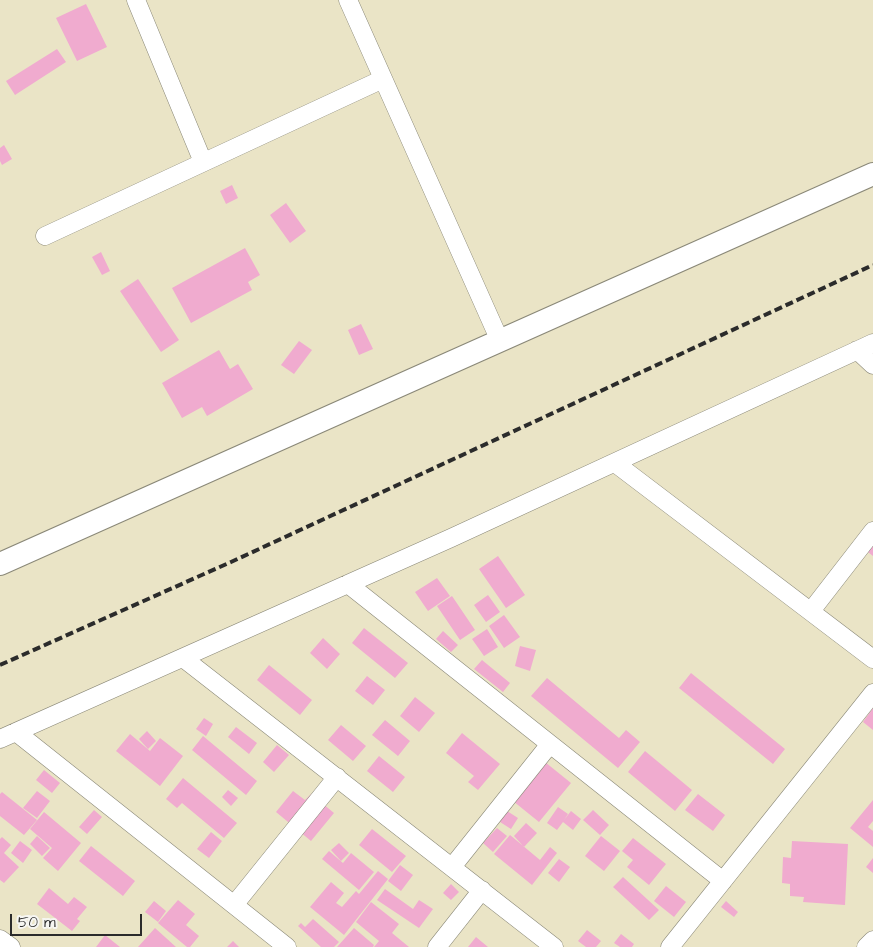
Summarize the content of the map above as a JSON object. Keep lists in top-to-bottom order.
{
  "scale_bar": "50 m"
}
